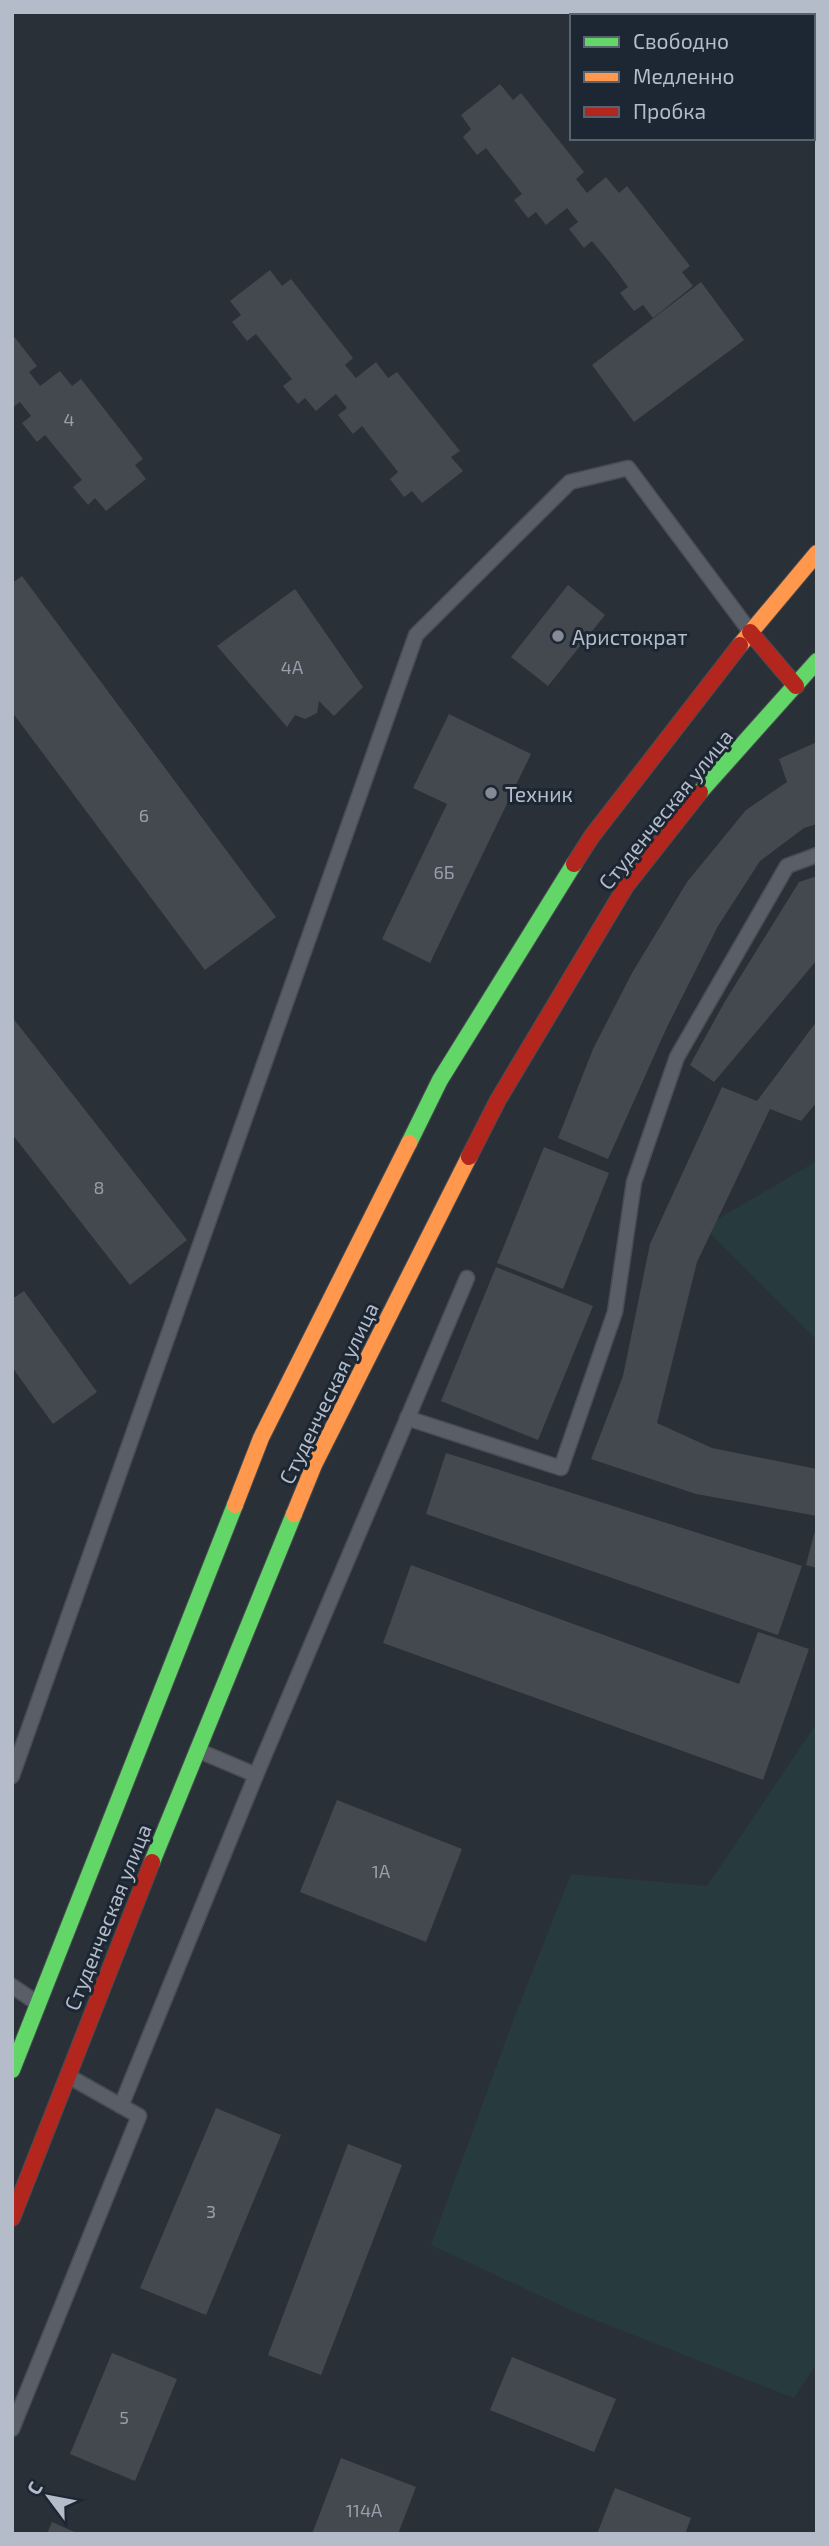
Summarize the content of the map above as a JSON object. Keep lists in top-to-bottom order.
{
  "streets": {
    "main road": ["Студенческая улица"]
  },
  "places": ["Аристократ", "Техник"],
  "house_numbers": [
    "4",
    "4А",
    "6",
    "6Б",
    "8",
    "1А",
    "3",
    "5",
    "114А"
  ],
  "legend": ["Свободно", "Медленно", "Пробка"],
  "north": "top left"
}
